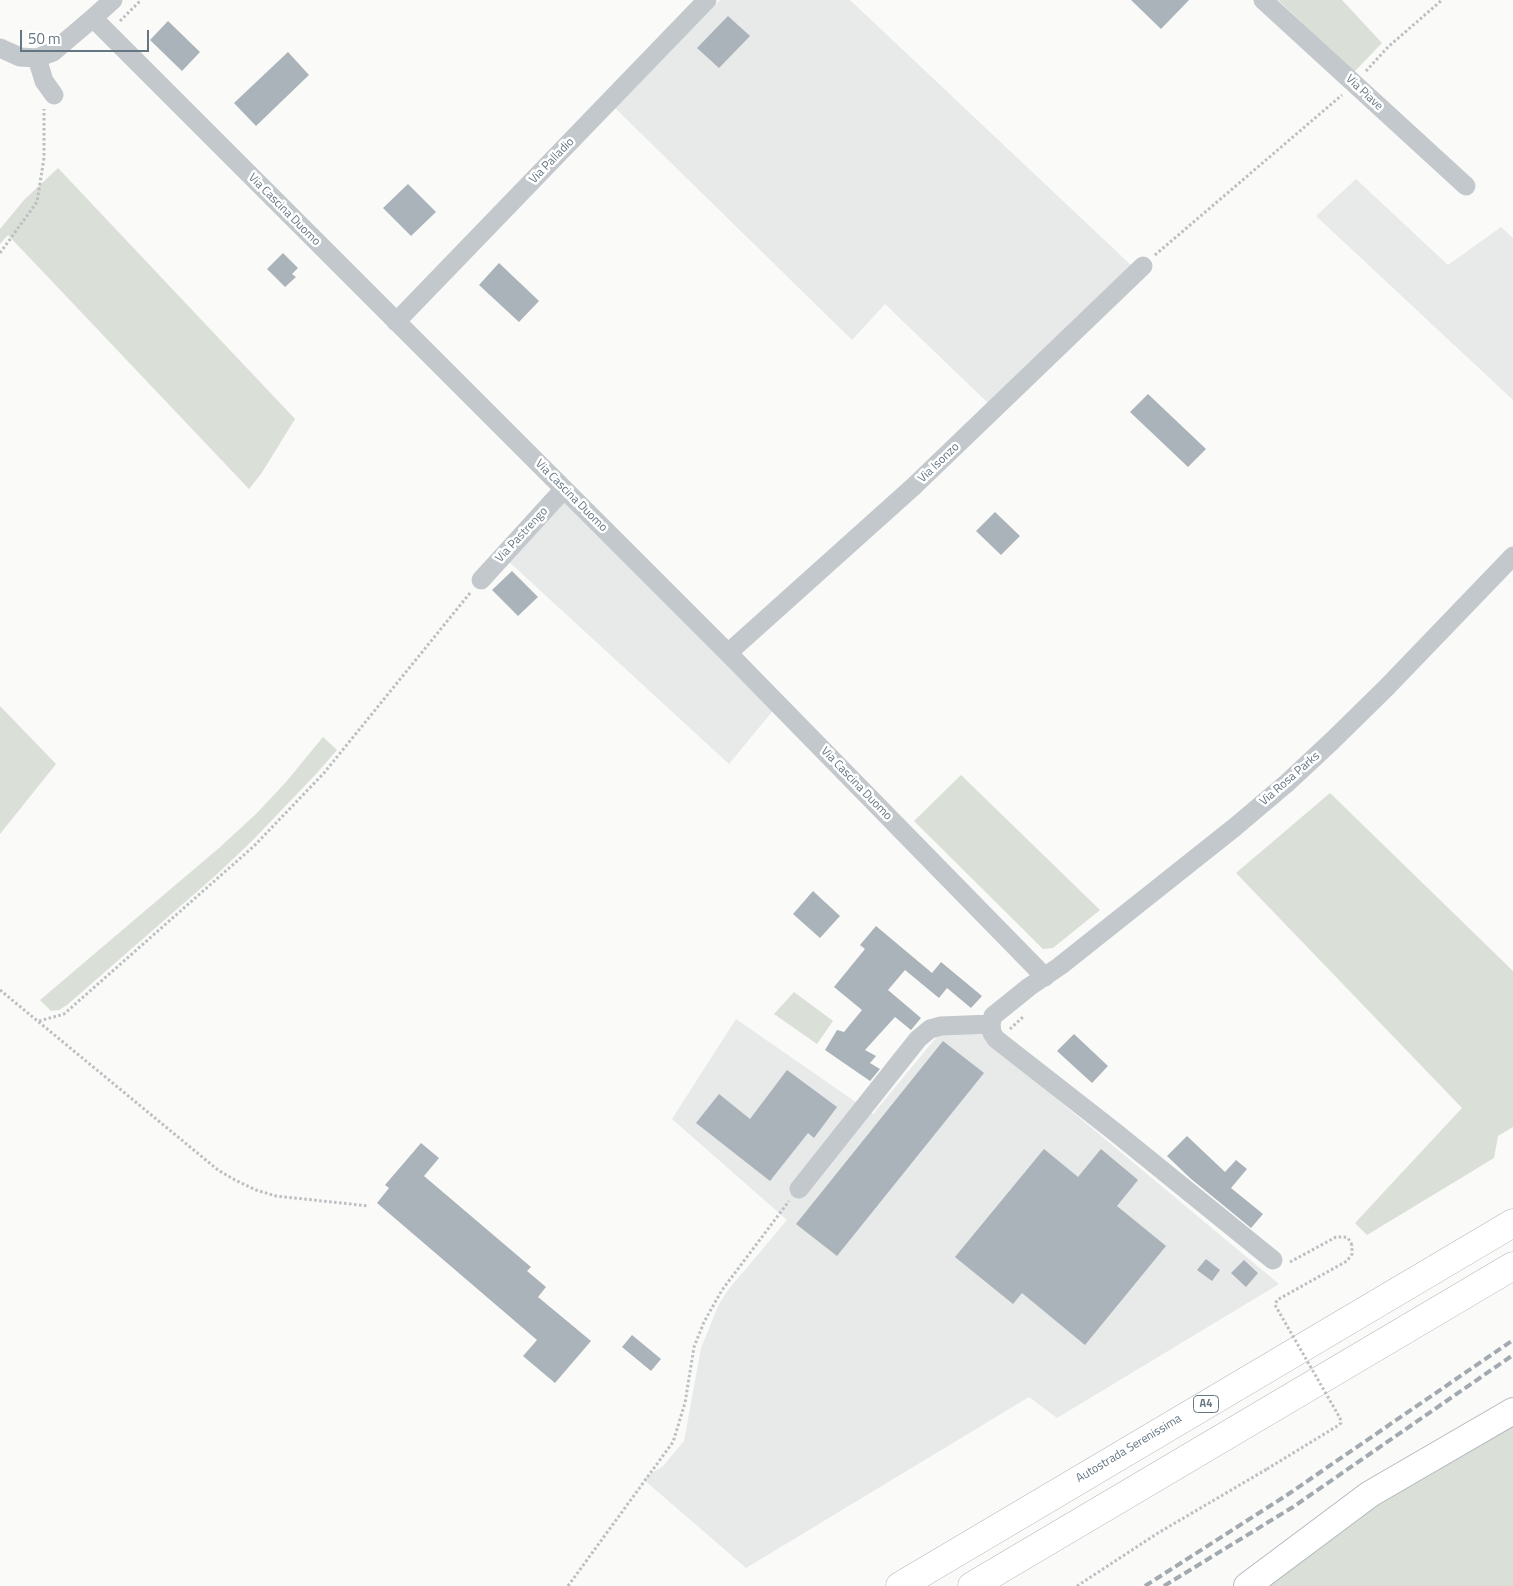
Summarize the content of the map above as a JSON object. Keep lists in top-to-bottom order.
{
  "streets": {
    "highway": ["A4", "Autostrada Serenissima"],
    "street": [
      "Via Piave",
      "Via Palladio",
      "Via Cascina Duomo",
      "Via Isonzo",
      "Via Pastrengo",
      "Via Rosa Parks"
    ]
  },
  "crossings": [
    ["Via Palladio", "Via Cascina Duomo"],
    ["Via Cascina Duomo", "Via Isonzo"],
    ["Via Cascina Duomo", "Via Pastrengo"],
    ["Via Cascina Duomo", "Via Rosa Parks"]
  ],
  "scale_bar": "50 m"
}
